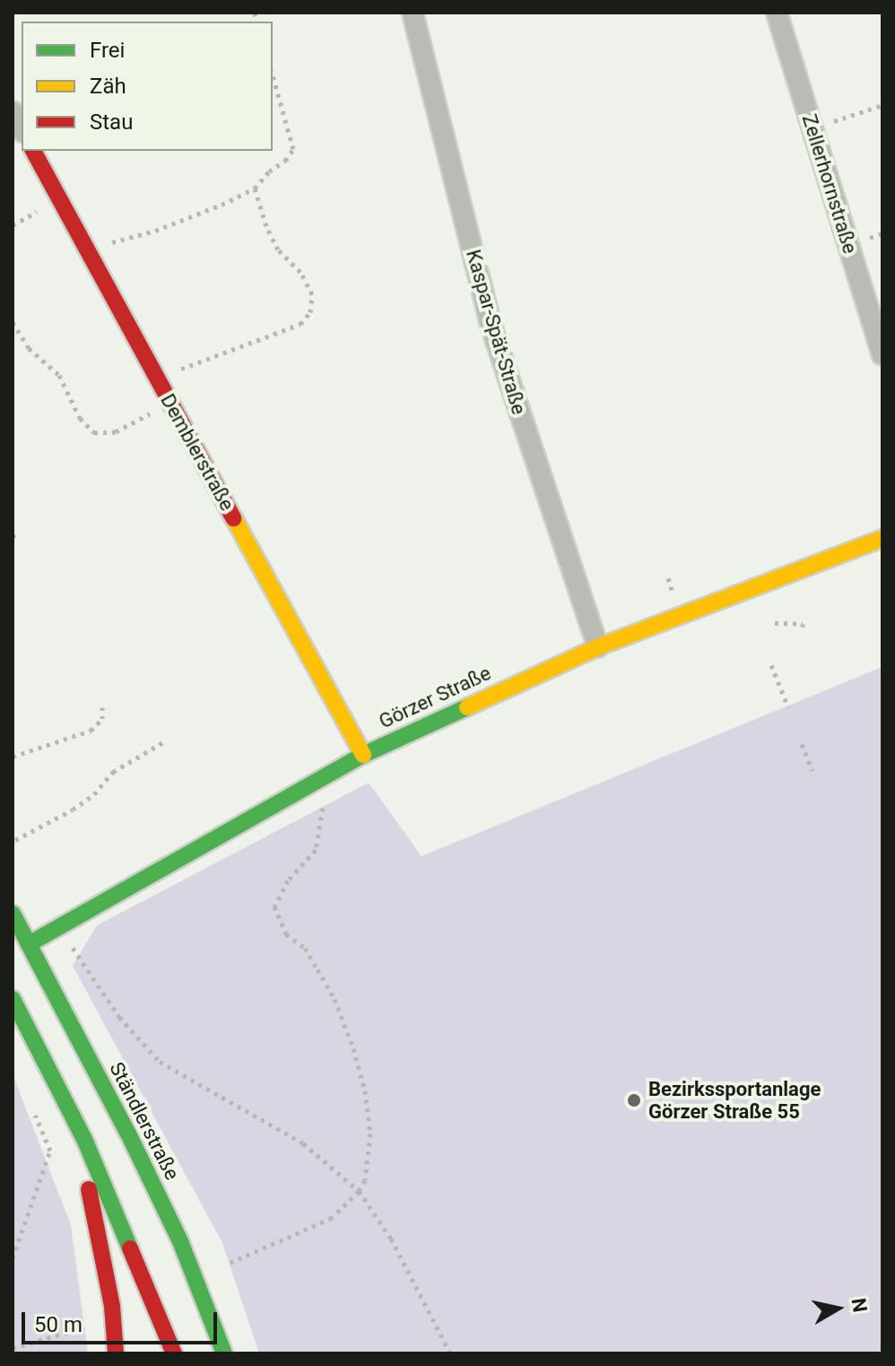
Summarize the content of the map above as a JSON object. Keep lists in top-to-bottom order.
{
  "streets": {
    "main road": ["Demblerstraße", "Görzer Straße", "Ständlerstraße"],
    "street": ["Zellerhornstraße", "Kaspar-Spät-Straße"]
  },
  "crossings": [
    ["Kaspar-Spät-Straße", "Görzer Straße"],
    ["Demblerstraße", "Görzer Straße"],
    ["Görzer Straße", "Ständlerstraße"]
  ],
  "places": ["Bezirkssportanlage Görzer Straße 55"],
  "legend": ["Frei", "Zäh", "Stau"],
  "scale_bar": "50 m",
  "north": "right"
}
